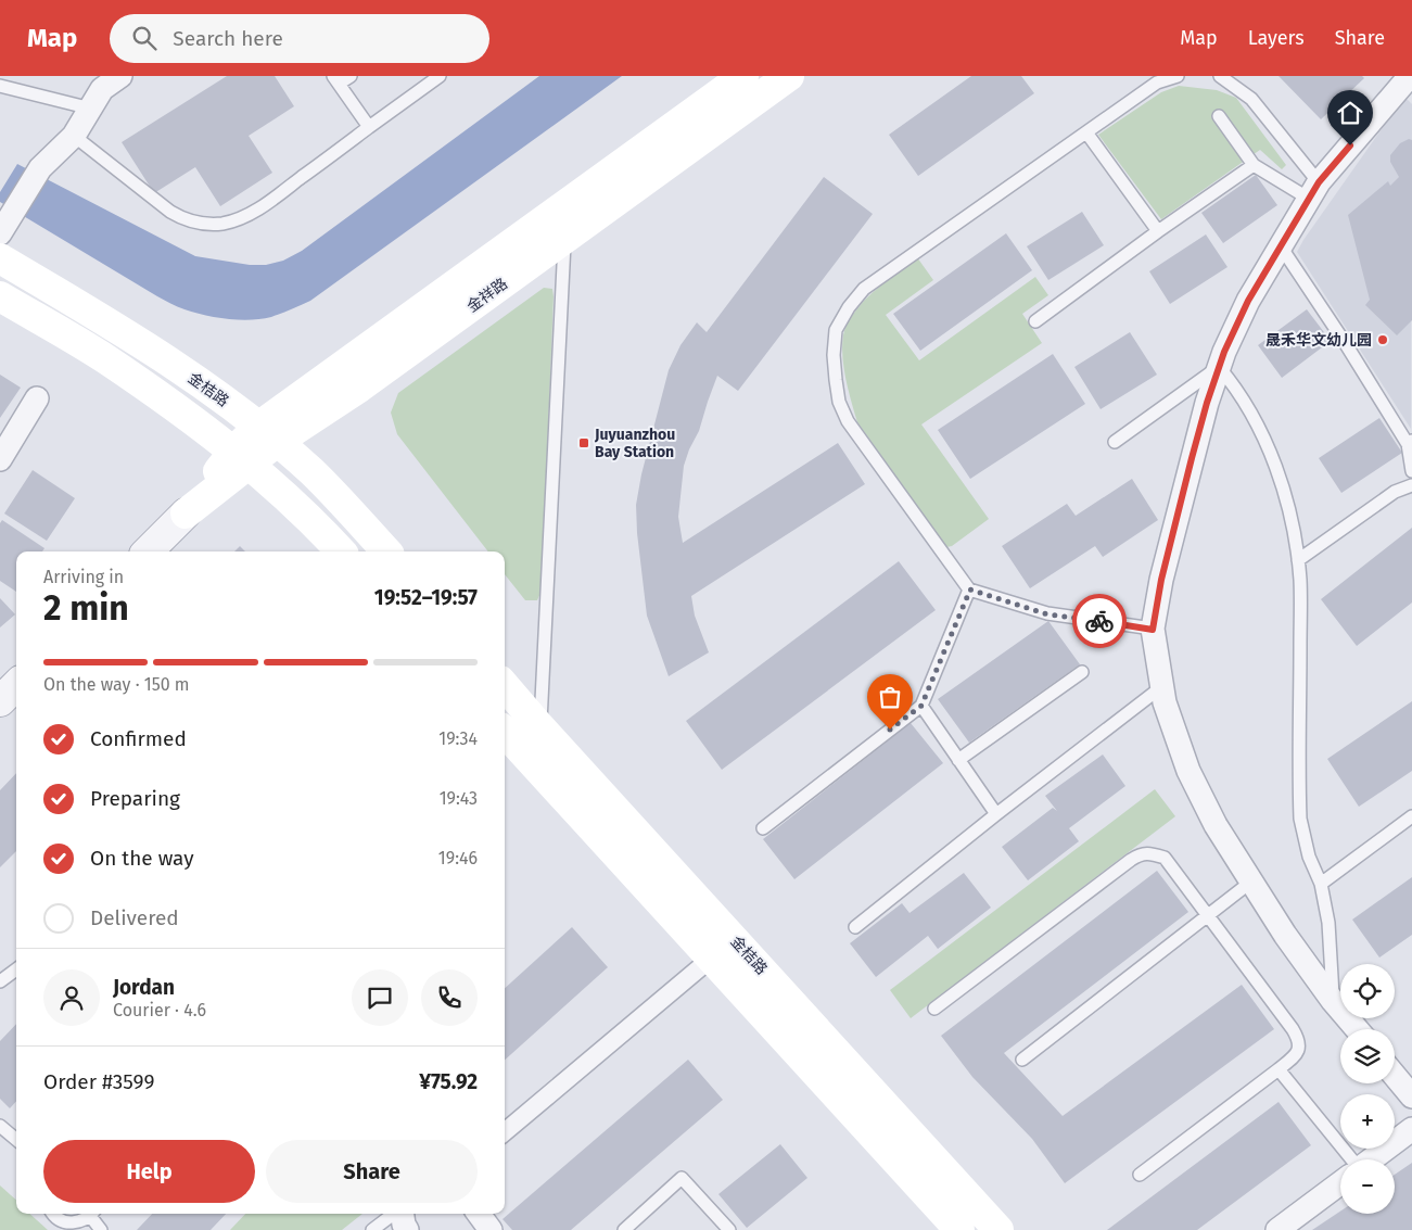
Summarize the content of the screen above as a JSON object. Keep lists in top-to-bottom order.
{
  "streets": {
    "main road": ["金祥路", "金桔路"]
  },
  "crossings": [
    ["金祥路", "金桔路"]
  ],
  "places": {
    "other": ["晟禾华文幼儿园"],
    "transit": ["Juyuanzhou Bay Station"]
  },
  "page": {
    "header": "Map",
    "search": "Search here",
    "nav": ["Map", "Layers", "Share"],
    "heading": ["2 min", "Arriving in", "19:52–19:57"],
    "panel": [
      "Jordan",
      "Courier · 4.6",
      "Order #3599",
      "¥75.92"
    ],
    "bar": "On the way · 150 m",
    "list": [
      ["Confirmed", "19:34"],
      ["Preparing", "19:43"],
      ["On the way", "19:46"],
      "Delivered"
    ],
    "map_buttons": ["+", "−"],
    "buttons": ["Help", "Share"]
  }
}
